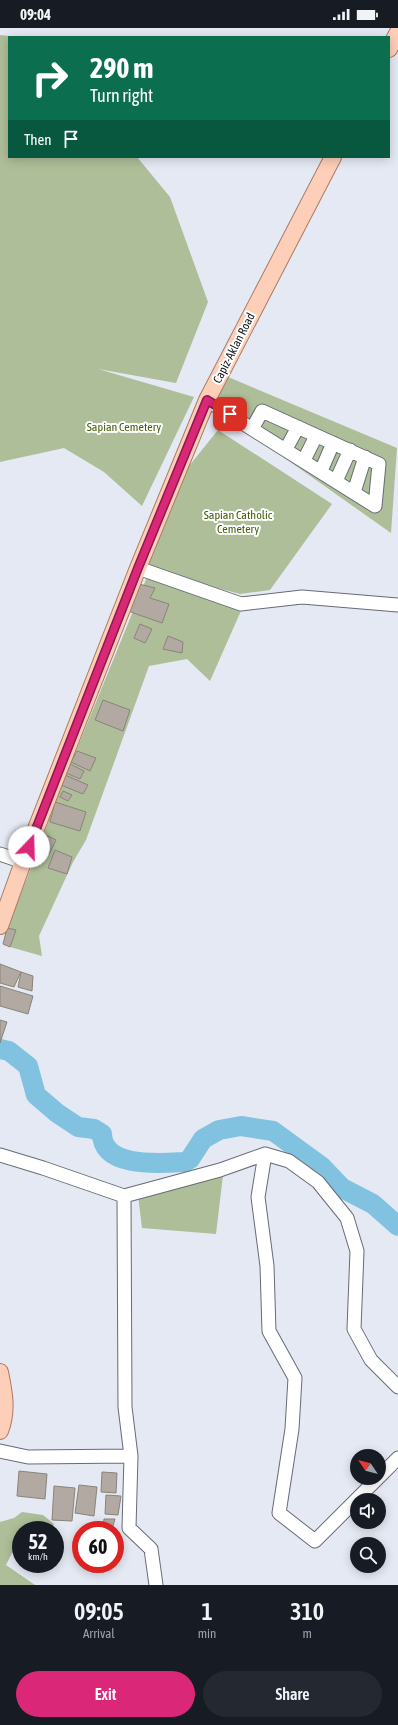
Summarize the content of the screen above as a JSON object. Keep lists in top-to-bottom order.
{
  "streets": {
    "main road": ["Capiz-Aklan Road"]
  },
  "parks": ["Sapian Cemetery", "Sapian Catholic Cemetery"],
  "north": "top left",
  "page": {
    "status": "09:04",
    "turn": ["290 m", "Turn right"],
    "then": "Then",
    "speed": "52 km/h",
    "limit": "60",
    "eta": [
      "09:05",
      "Arrival",
      "1",
      "min",
      "310",
      "m"
    ],
    "buttons": ["Exit", "Share"]
  }
}
